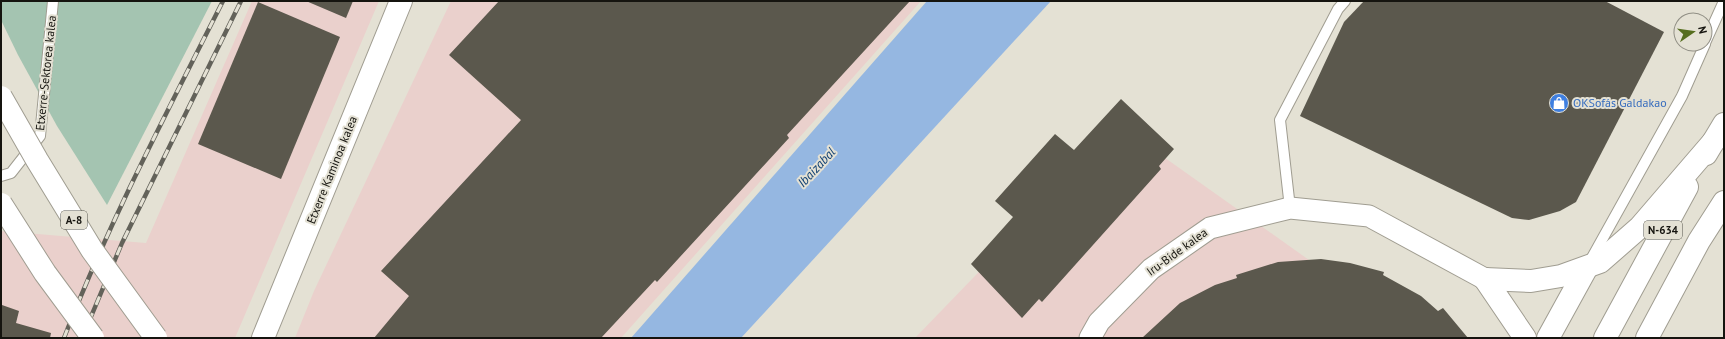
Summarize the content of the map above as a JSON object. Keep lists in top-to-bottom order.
{
  "streets": {
    "main road": ["Etxerre Kaminoa kalea", "A-8", "N-634"],
    "street": ["Iru-Bide kalea"],
    "lane": ["Etxerre-Sektorea kalea"]
  },
  "water": ["Ibaizabal"],
  "places": {
    "shop": ["OKSofás Galdakao"]
  },
  "north": "right"
}
